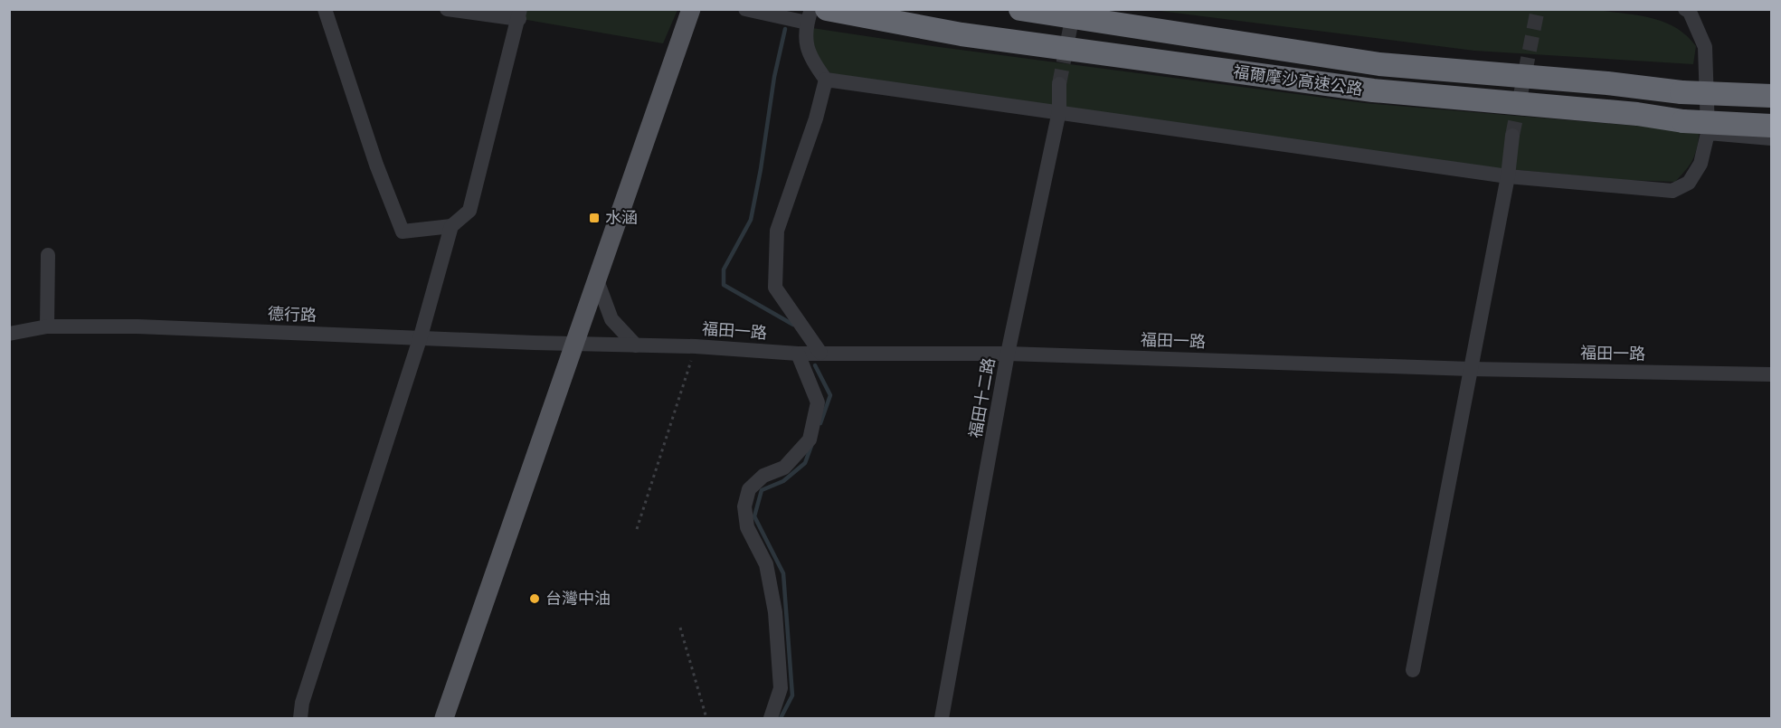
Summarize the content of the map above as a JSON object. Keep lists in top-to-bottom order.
{
  "streets": {
    "highway": ["福爾摩沙高速公路"],
    "street": ["德行路", "福田一路", "福田十二路"]
  },
  "crossings": [
    ["德行路", "福田一路"],
    ["福田一路", "福田十二路"]
  ],
  "places": {
    "transit": ["水涵"],
    "other": ["台灣中油"]
  }
}
